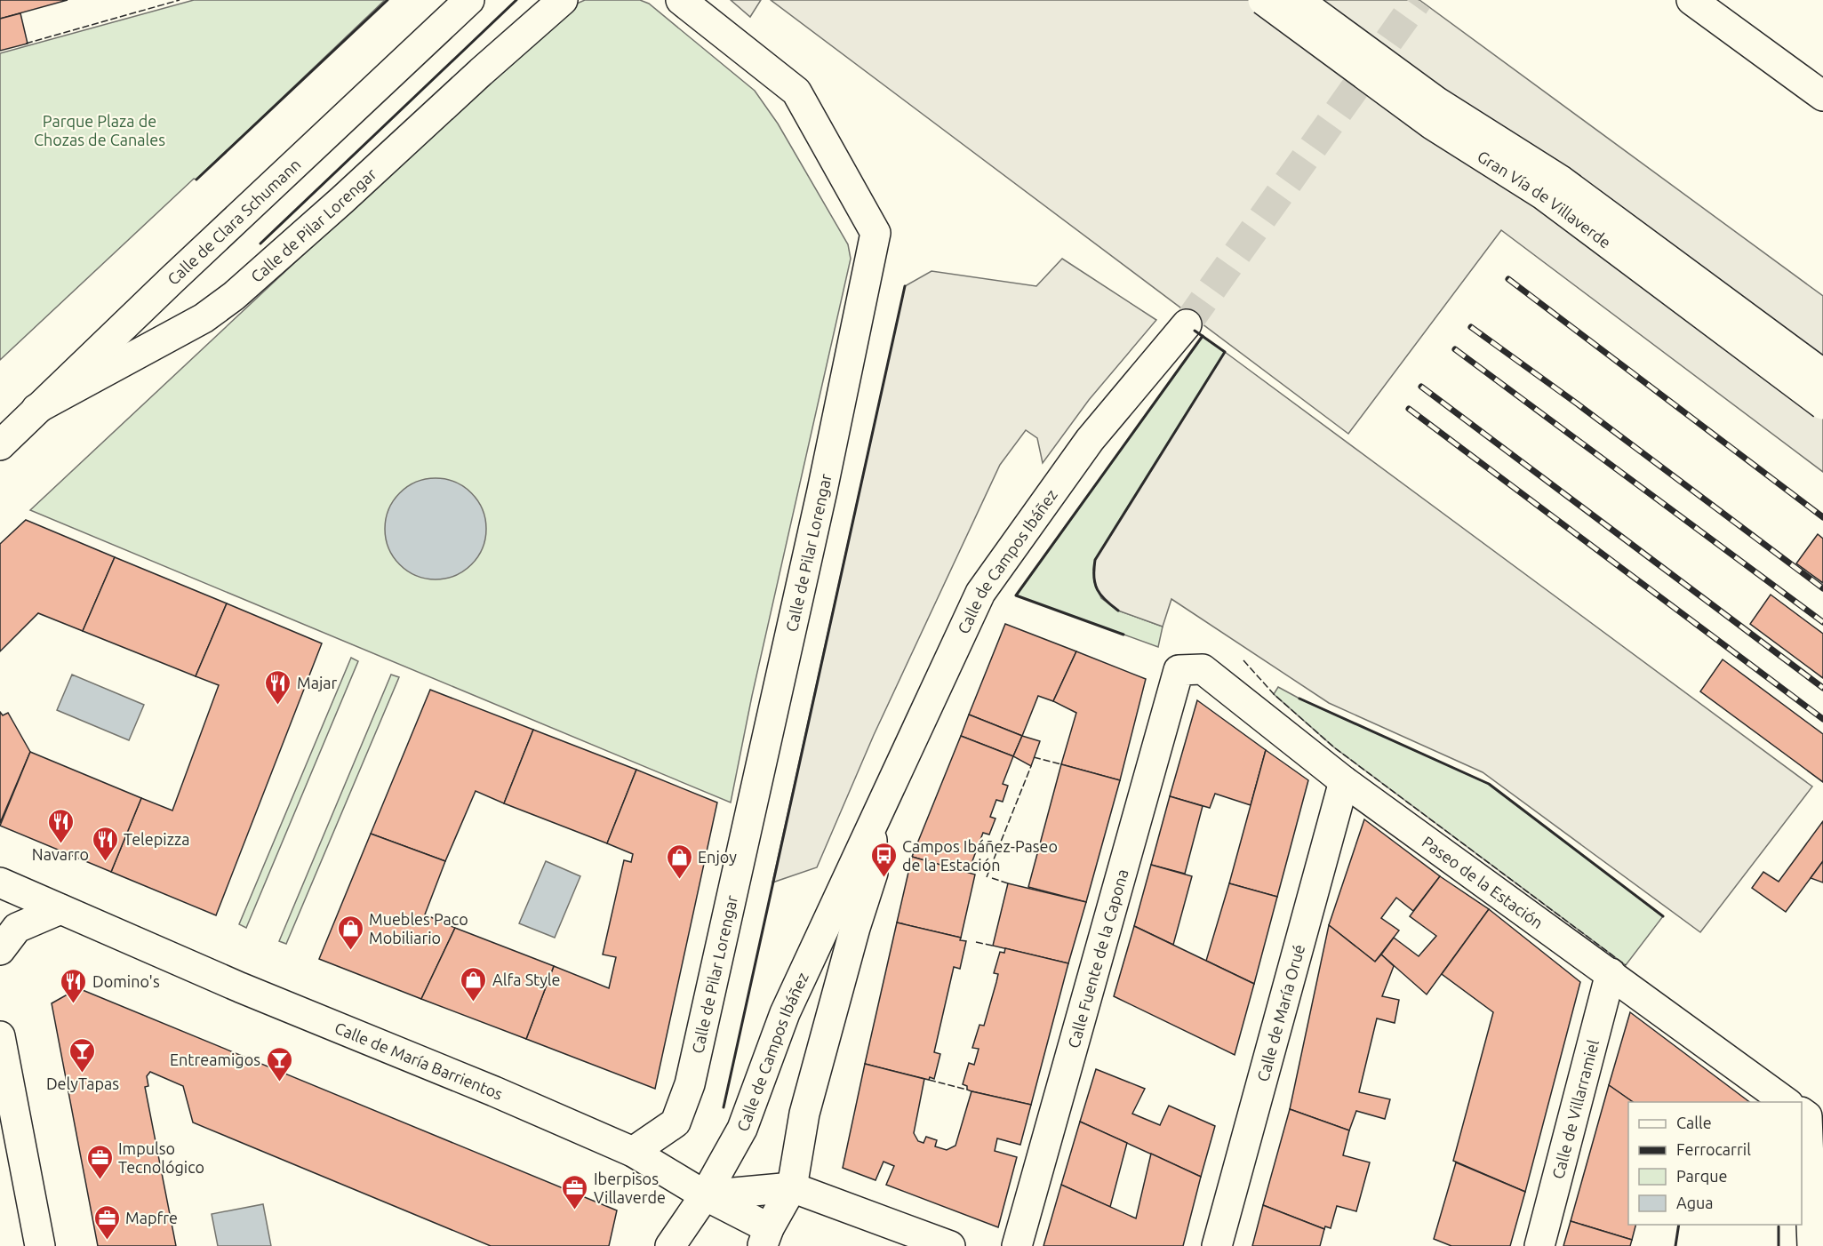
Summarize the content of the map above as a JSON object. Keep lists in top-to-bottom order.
{
  "streets": {
    "street": [
      "Gran Vía de Villaverde",
      "Calle de Clara Schumann",
      "Calle de Pilar Lorengar",
      "Calle de Campos Ibáñez",
      "Paseo de la Estación",
      "Calle Fuente de la Capona",
      "Calle de María Orué",
      "Calle de María Barrientos",
      "Calle de Villarramiel"
    ]
  },
  "crossings": [
    ["Calle de Clara Schumann", "Calle de Pilar Lorengar"],
    ["Calle de Pilar Lorengar", "Calle de María Barrientos"],
    ["Calle de Campos Ibáñez", "Calle de María Barrientos"],
    ["Paseo de la Estación", "Calle Fuente de la Capona"],
    ["Paseo de la Estación", "Calle de María Orué"],
    ["Paseo de la Estación", "Calle de Villarramiel"]
  ],
  "parks": ["Parque Plaza de Chozas de Canales"],
  "places": {
    "restaurant": [
      "Majar",
      "Navarro",
      "Telepizza",
      "Domino's"
    ],
    "bus stop": ["Campos Ibáñez-Paseo de la Estación"],
    "shop": ["Enjoy", "Muebles Paco Mobiliario", "Alfa Style"],
    "bar": ["DelyTapas", "Entreamigos"],
    "office": ["Impulso Tecnológico", "Iberpisos Villaverde", "Mapfre"]
  },
  "legend": [
    "Calle",
    "Ferrocarril",
    "Parque",
    "Agua"
  ]
}
